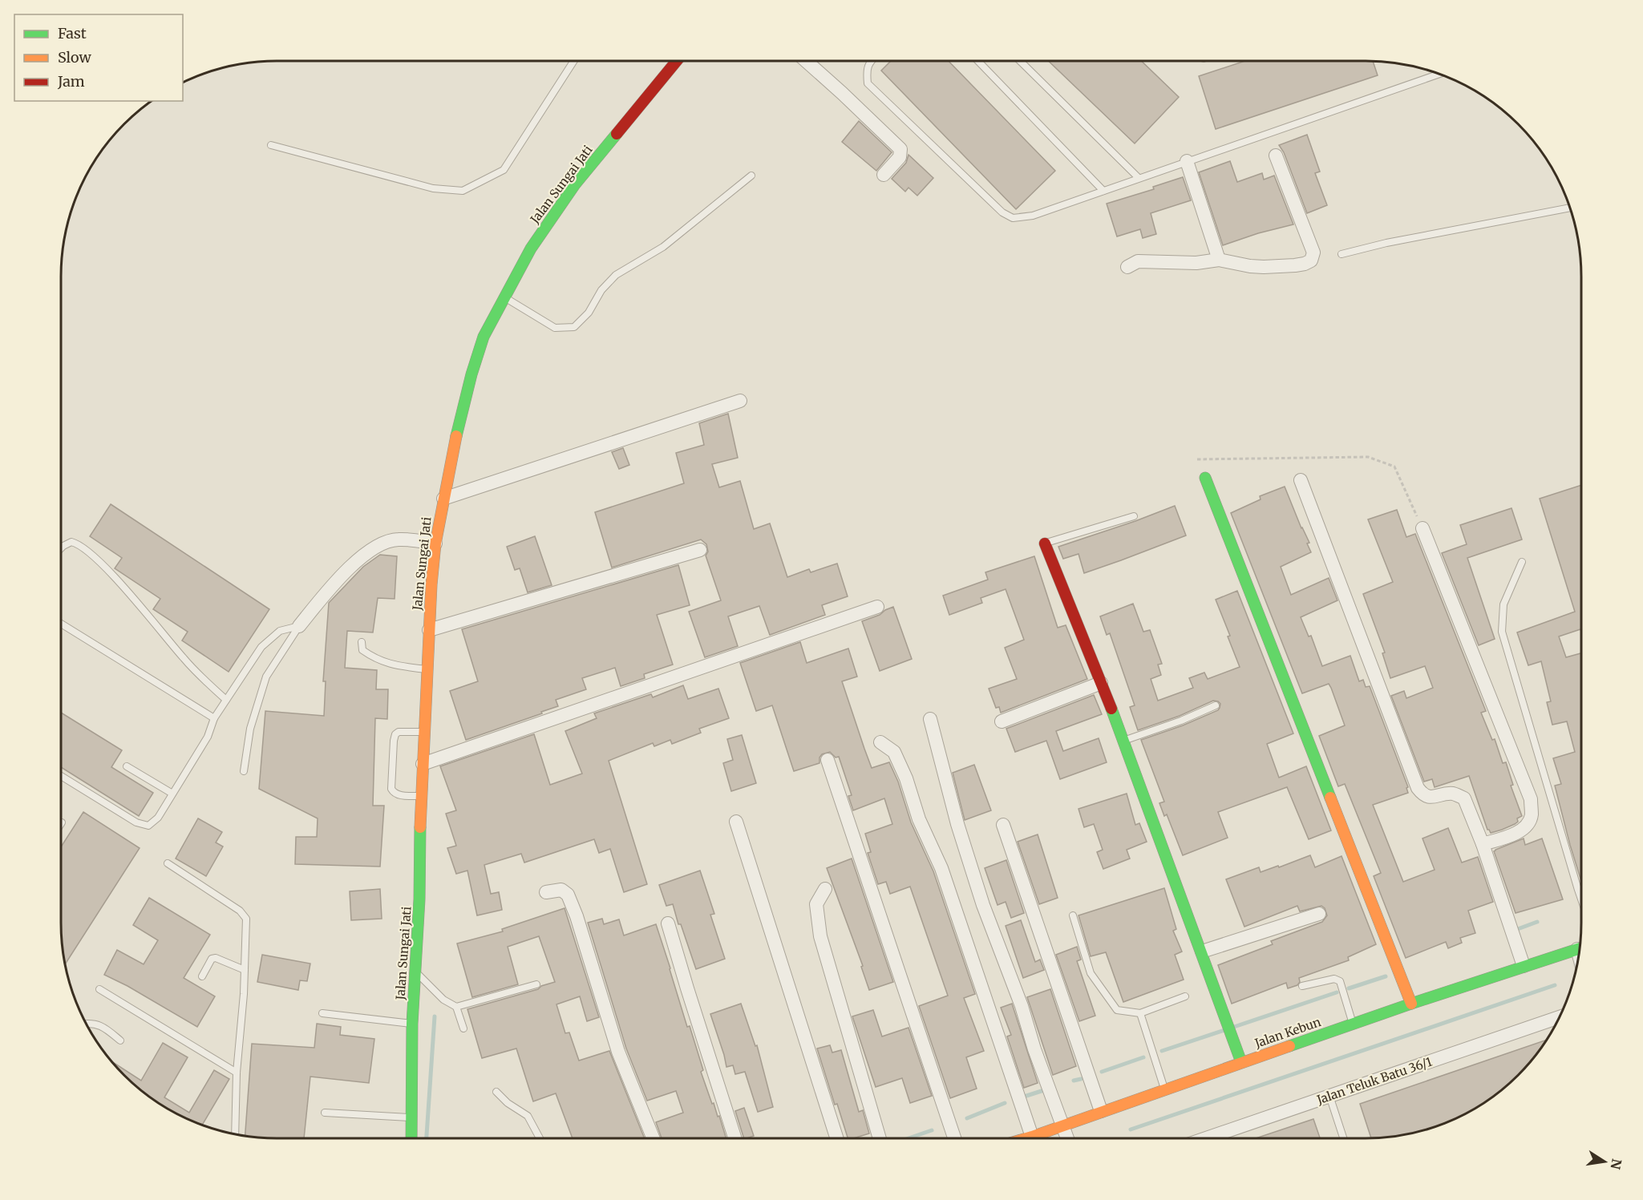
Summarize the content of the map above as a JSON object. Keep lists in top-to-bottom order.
{
  "streets": {
    "main road": ["Jalan Sungai Jati", "Jalan Kebun"],
    "street": ["Jalan Teluk Batu 36/1"]
  },
  "legend": ["Fast", "Slow", "Jam"],
  "north": "right"
}
